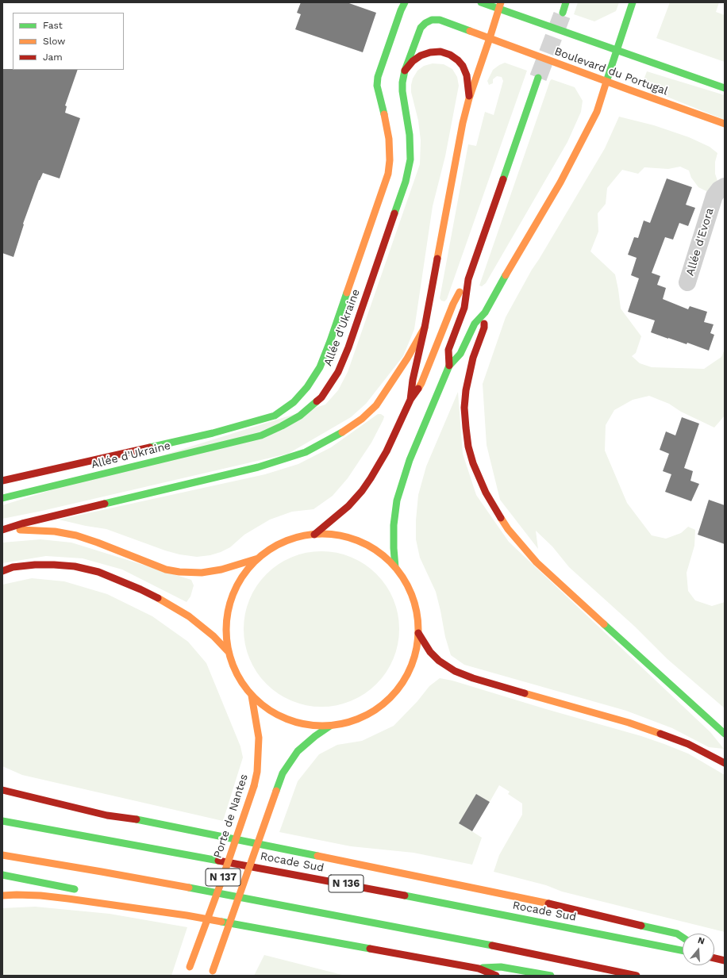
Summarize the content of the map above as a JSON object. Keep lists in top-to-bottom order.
{
  "streets": {
    "main road": [
      "Boulevard du Portugal",
      "Allée d'Ukraine",
      "Porte de Nantes",
      "Rocade Sud",
      "N 137",
      "N 136"
    ],
    "street": ["Allée d'Evora"]
  },
  "crossings": [
    ["Boulevard du Portugal", "Allée d'Ukraine"]
  ],
  "legend": ["Fast", "Slow", "Jam"],
  "north": "top"
}
